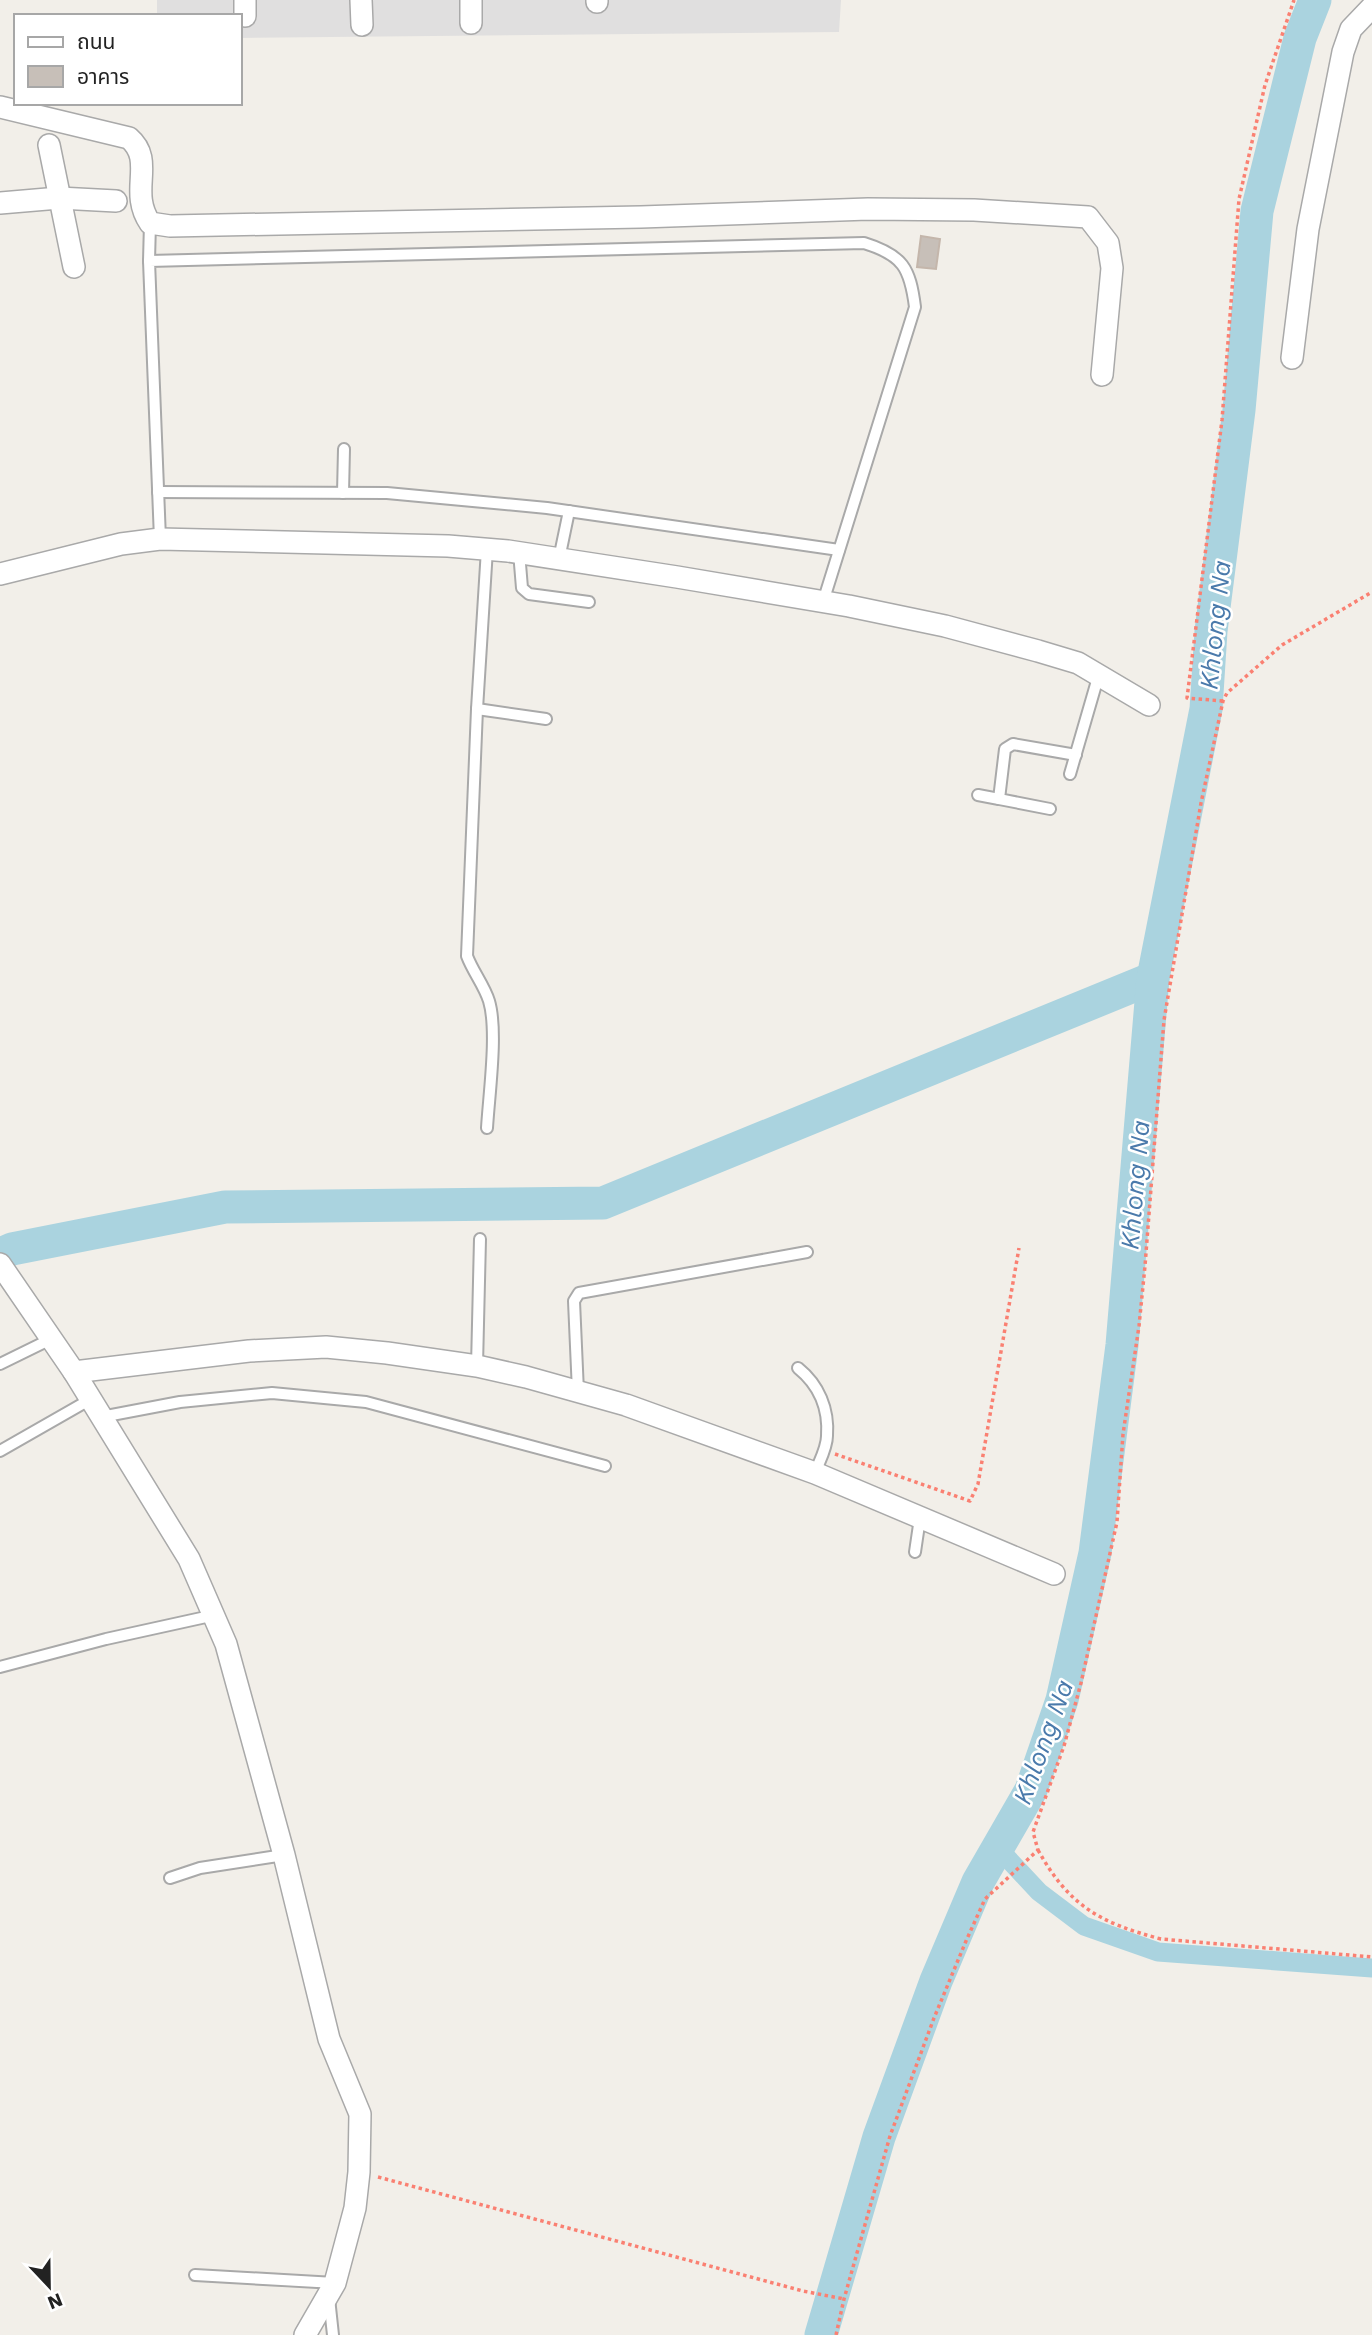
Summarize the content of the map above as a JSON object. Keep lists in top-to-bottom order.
{
  "water": ["Khlong Na"],
  "legend": ["ถนน", "อาคาร"],
  "north": "bottom"
}
